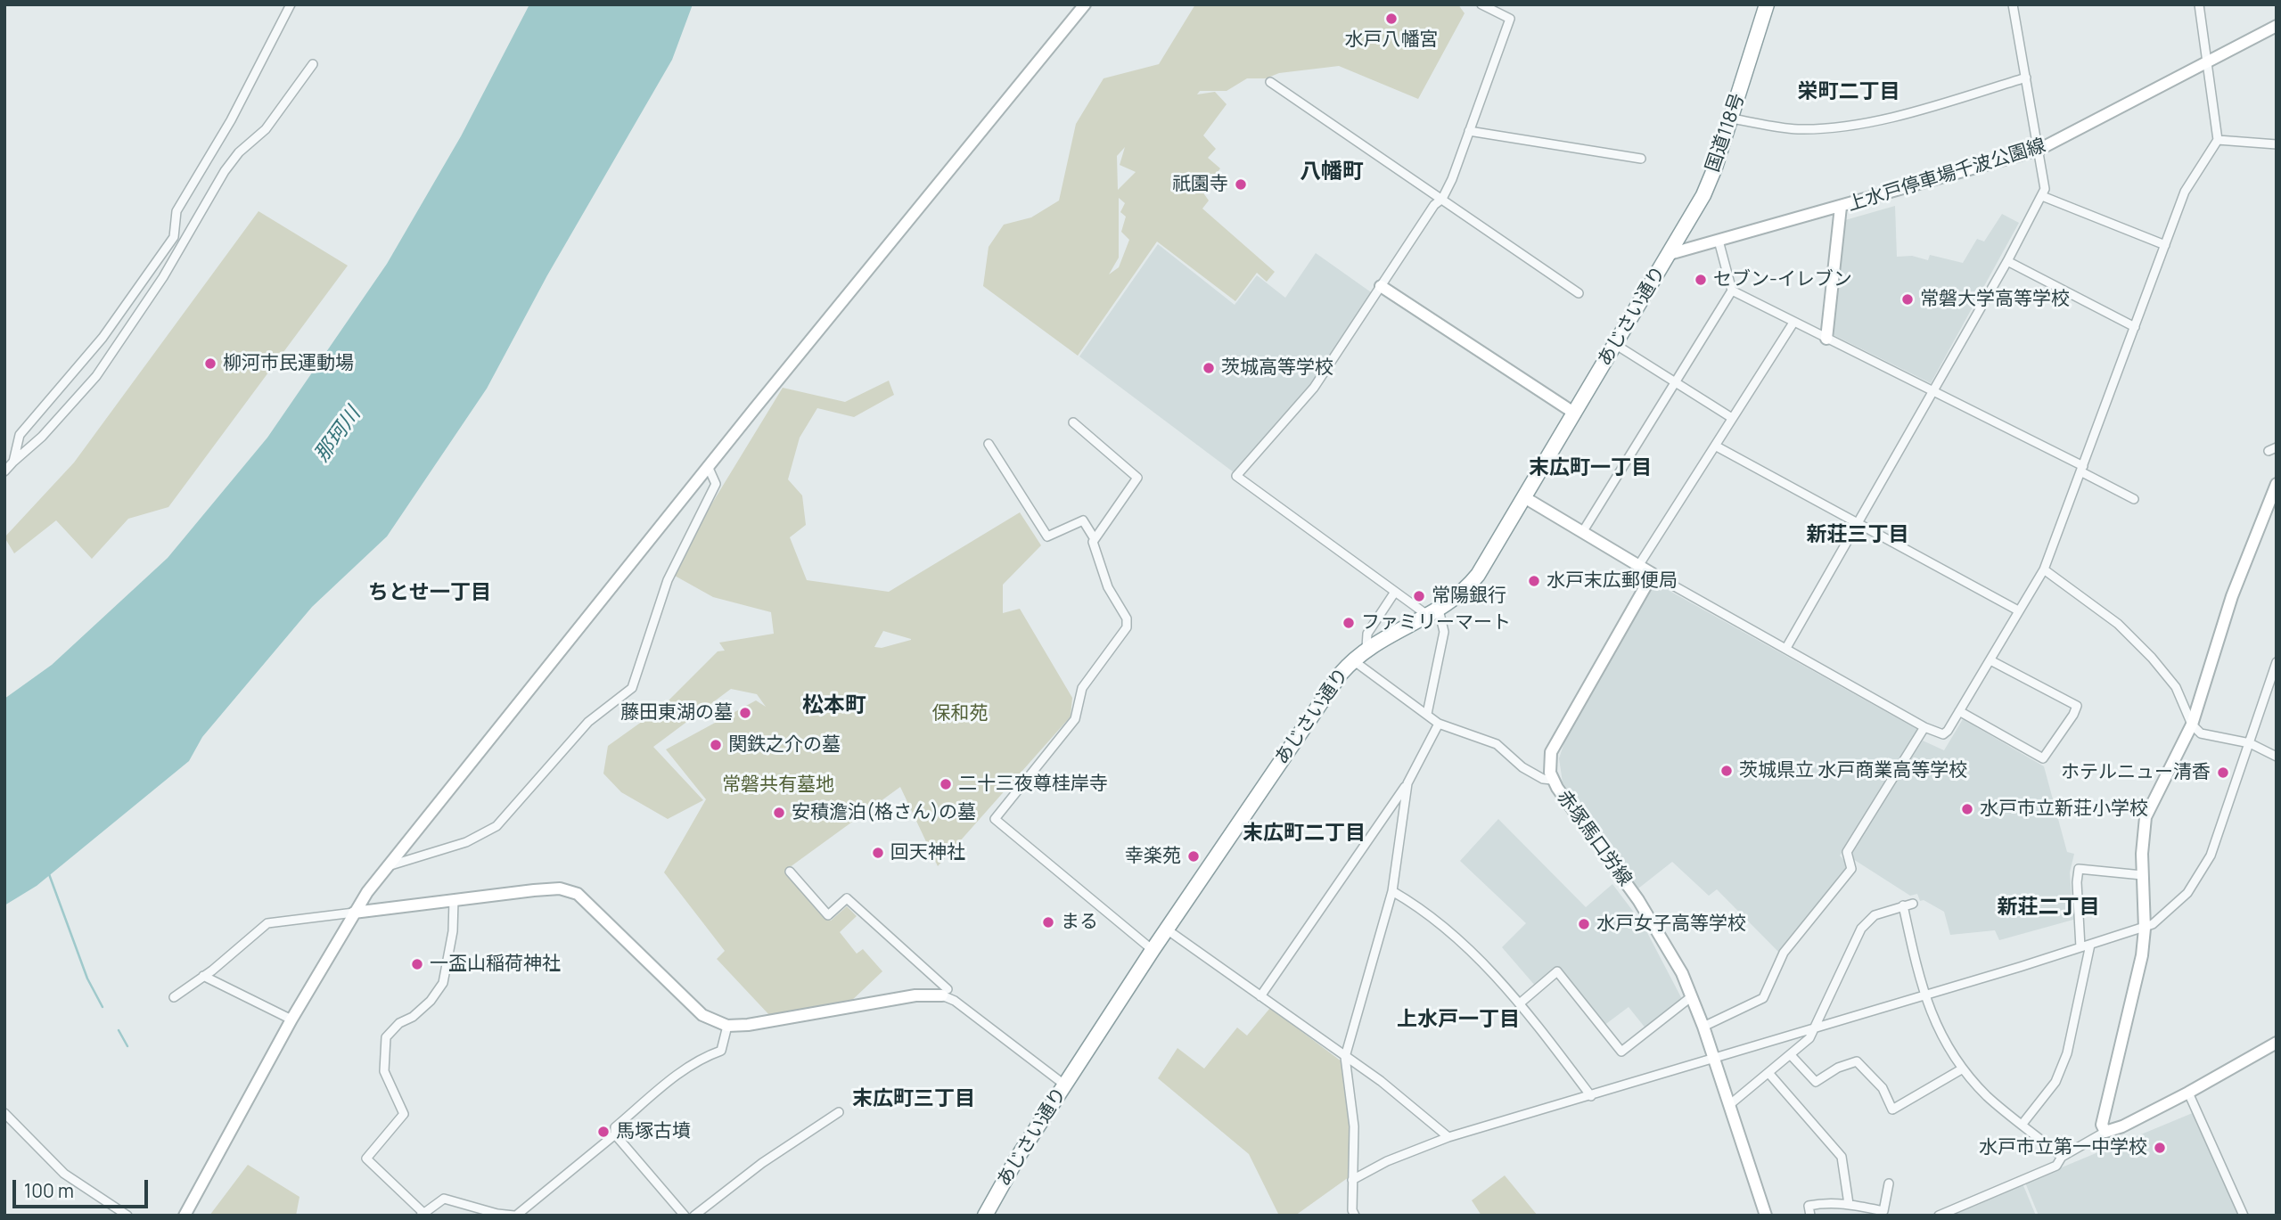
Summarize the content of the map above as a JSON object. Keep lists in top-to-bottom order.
{
  "streets": {
    "highway": ["国道118号", "あじさい通り"],
    "street": ["上水戸停車場千波公園線", "赤塚馬口労線"]
  },
  "crossings": [
    ["国道118号", "上水戸停車場千波公園線"],
    ["国道118号", "あじさい通り"],
    ["上水戸停車場千波公園線", "あじさい通り"]
  ],
  "districts": [
    "栄町二丁目",
    "八幡町",
    "末広町一丁目",
    "新荘三丁目",
    "ちとせ一丁目",
    "松本町",
    "末広町二丁目",
    "新荘二丁目",
    "上水戸一丁目",
    "末広町三丁目"
  ],
  "water": ["那珂川"],
  "parks": ["保和苑", "常磐共有墓地"],
  "places": [
    "水戸八幡宮",
    "祇園寺",
    "セブン-イレブン",
    "常磐大学高等学校",
    "柳河市民運動場",
    "茨城高等学校",
    "水戸末広郵便局",
    "常陽銀行",
    "ファミリーマート",
    "藤田東湖の墓",
    "関鉄之介の墓",
    "茨城県立 水戸商業高等学校",
    "ホテルニュー清香",
    "二十三夜尊桂岸寺",
    "水戸市立新荘小学校",
    "安積澹泊(格さん)の墓",
    "回天神社",
    "幸楽苑",
    "まる",
    "水戸女子高等学校",
    "一盃山稲荷神社",
    "馬塚古墳",
    "水戸市立第一中学校"
  ],
  "scale_bar": "100 m"
}
